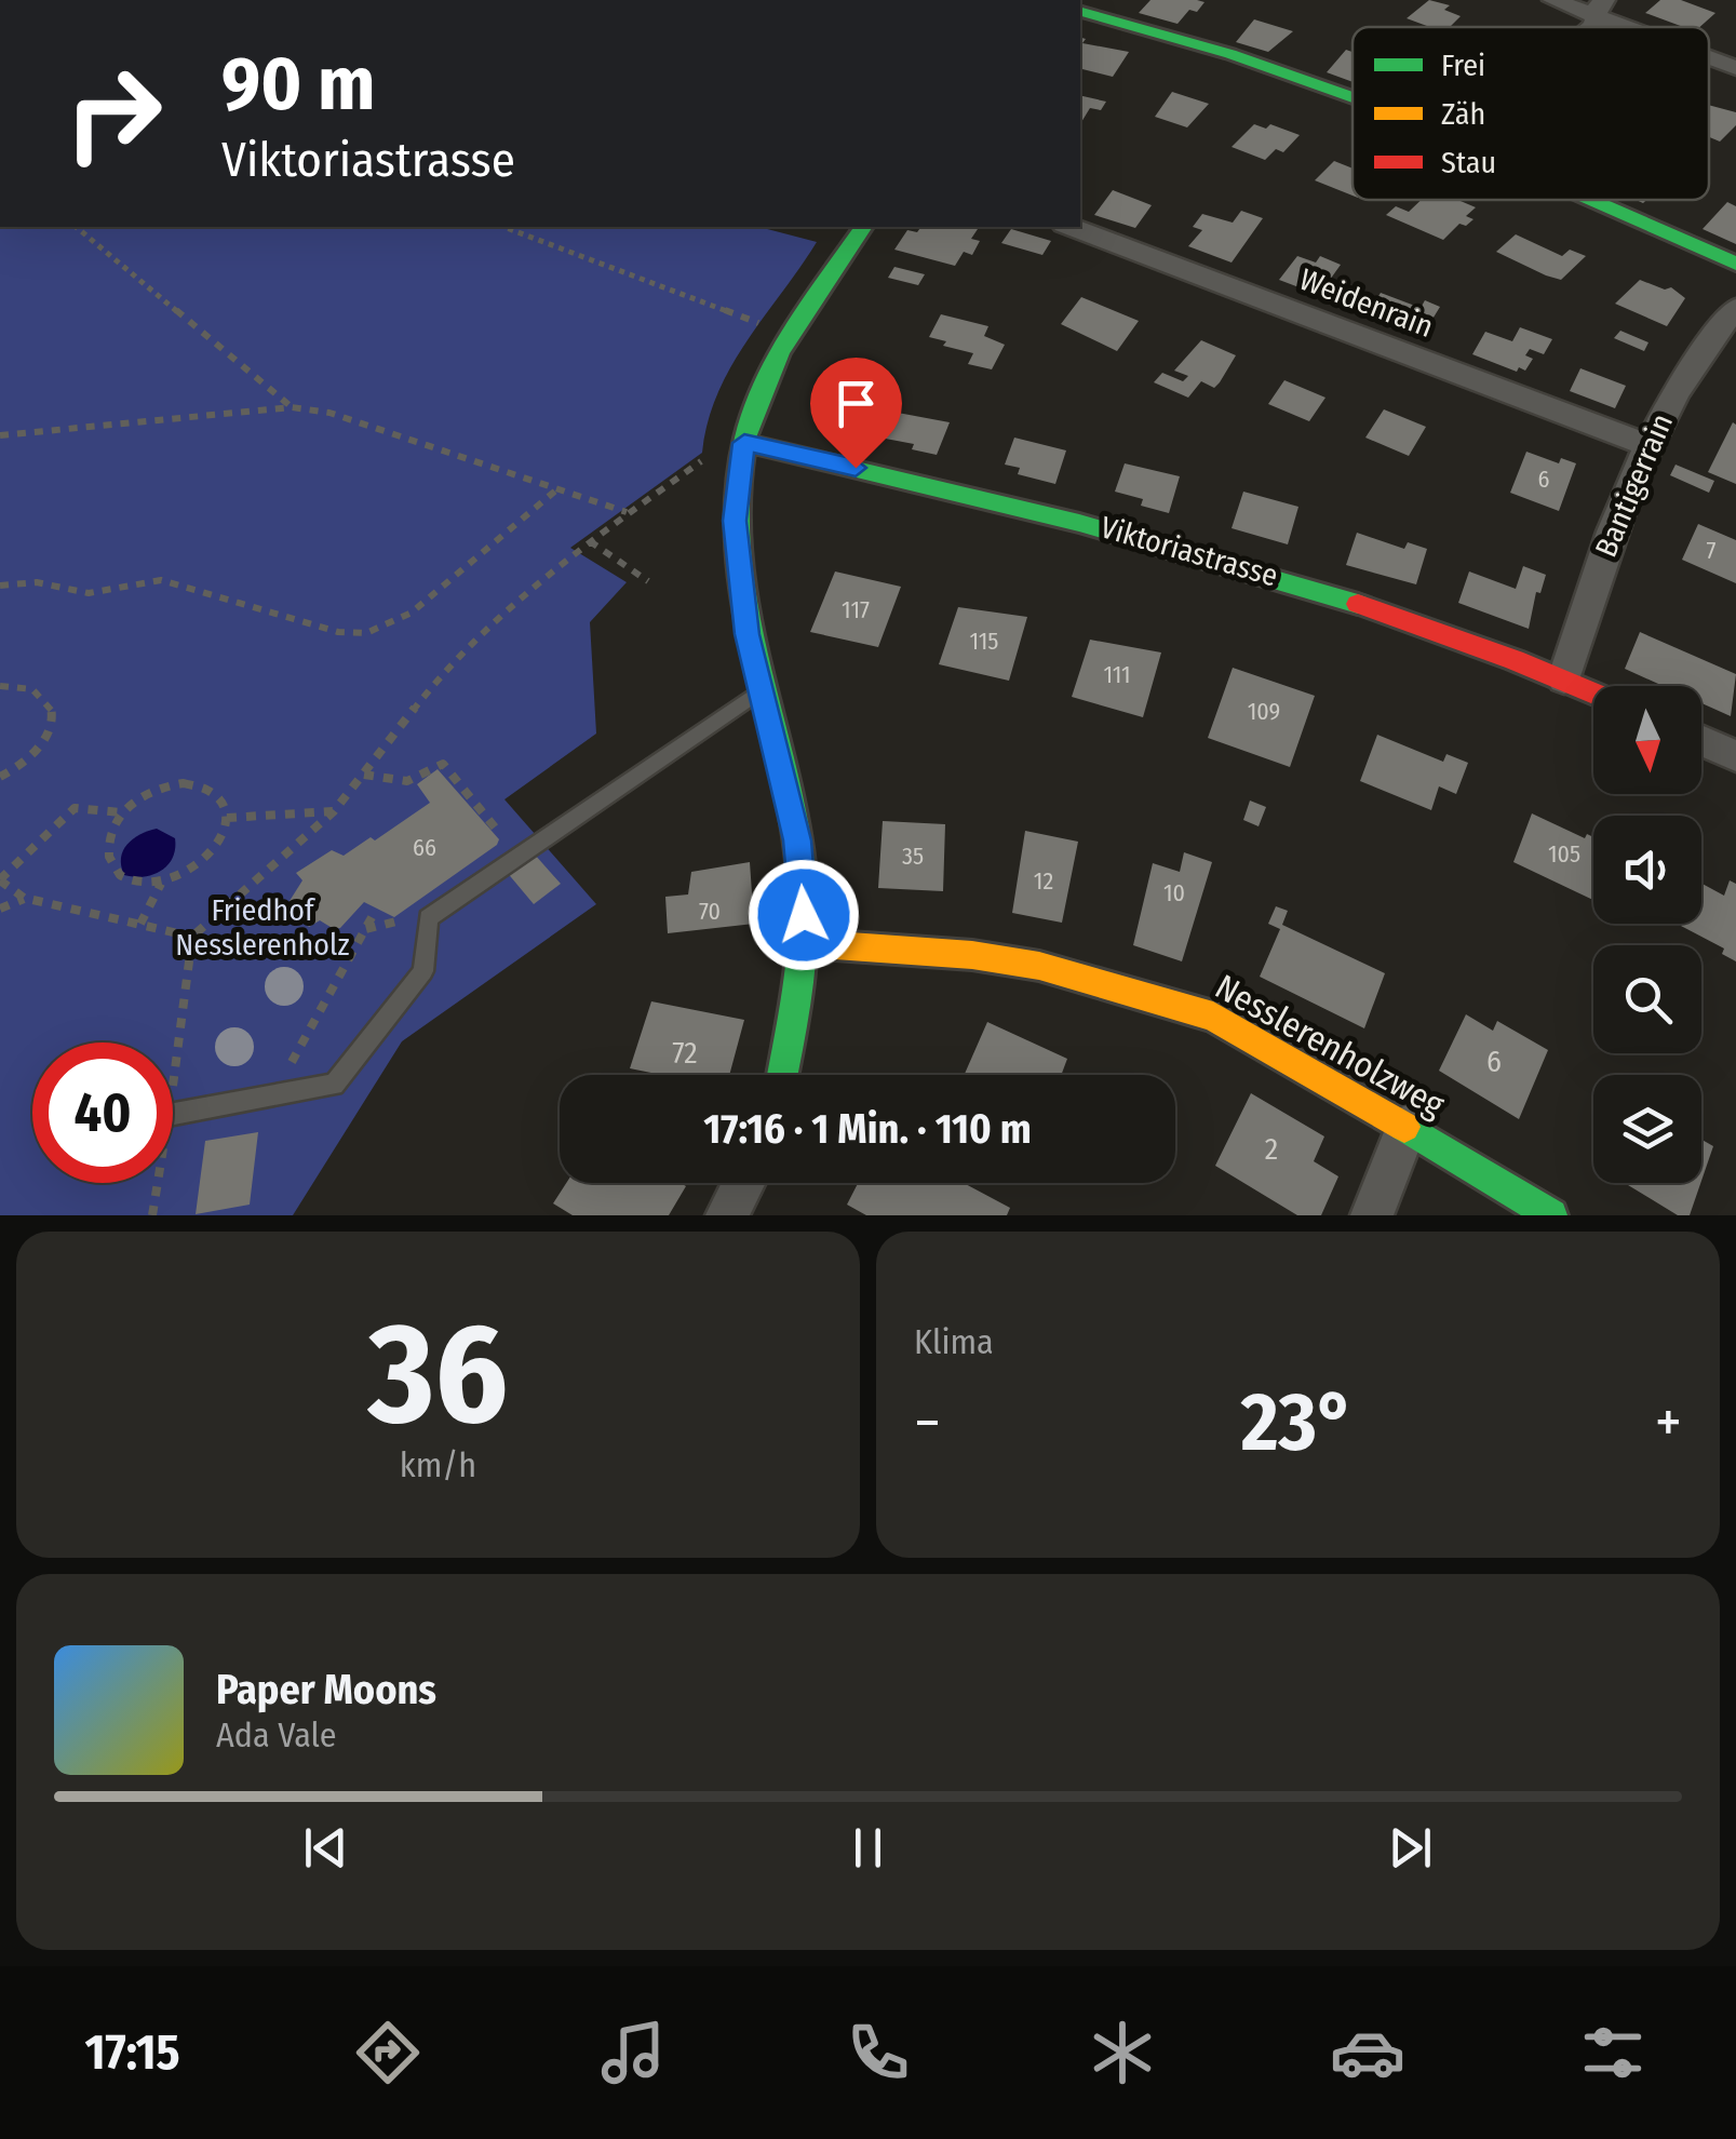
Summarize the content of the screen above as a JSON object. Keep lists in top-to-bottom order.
{
  "streets": {
    "street": [
      "Weidenrain",
      "Bantigerrain",
      "Viktoriastrasse",
      "Nesslerenholzweg"
    ]
  },
  "crossings": [
    ["Weidenrain", "Bantigerrain"],
    ["Bantigerrain", "Viktoriastrasse"]
  ],
  "parks": ["Friedhof Nesslerenholz"],
  "house_numbers": [
    "6",
    "7",
    "117",
    "115",
    "111",
    "109",
    "66",
    "105",
    "35",
    "12",
    "10",
    "70",
    "72",
    "6",
    "2"
  ],
  "legend": ["Frei", "Zäh", "Stau"],
  "north": "bottom",
  "page": {
    "turn": ["90 m", "Viktoriastrasse"],
    "limit": "40",
    "trip": "17:16 · 1 Min. · 110 m",
    "tile": [
      ["36", "km/h"],
      "Klima"
    ],
    "heat": ["−", "23°", "+"],
    "song": ["Paper Moons", "Ada Vale"],
    "tabs": "17:15"
  }
}
